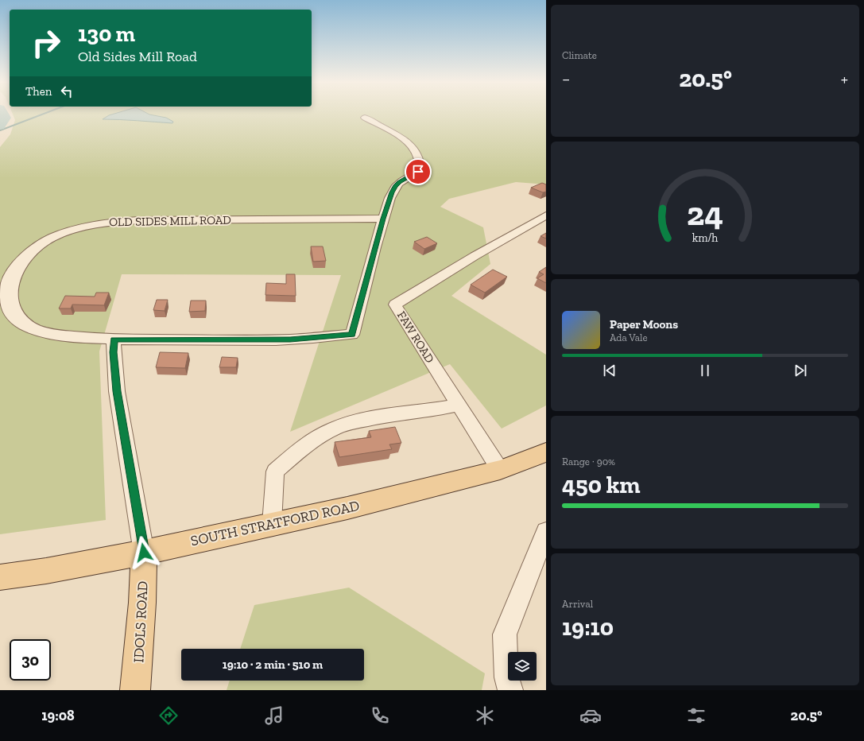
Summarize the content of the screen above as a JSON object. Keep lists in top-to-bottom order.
{
  "streets": {
    "main road": ["SOUTH STRATFORD ROAD", "IDOLS ROAD"],
    "street": ["OLD SIDES MILL ROAD", "FAW ROAD"]
  },
  "crossings": [
    ["FAW ROAD", "SOUTH STRATFORD ROAD"],
    ["SOUTH STRATFORD ROAD", "IDOLS ROAD"]
  ],
  "page": {
    "tile": [
      "Climate",
      ["Range · 90%", "450 km"],
      ["Arrival", "19:10"]
    ],
    "turn": ["130 m", "Old Sides Mill Road"],
    "heat": ["−", "20.5°", "+"],
    "then": "Then",
    "song": ["Paper Moons", "Ada Vale"],
    "limit": "30",
    "trip": "19:10 · 2 min · 510 m",
    "tabs": ["19:08", "20.5°"],
    "gauge": ["24", "km/h"]
  }
}
